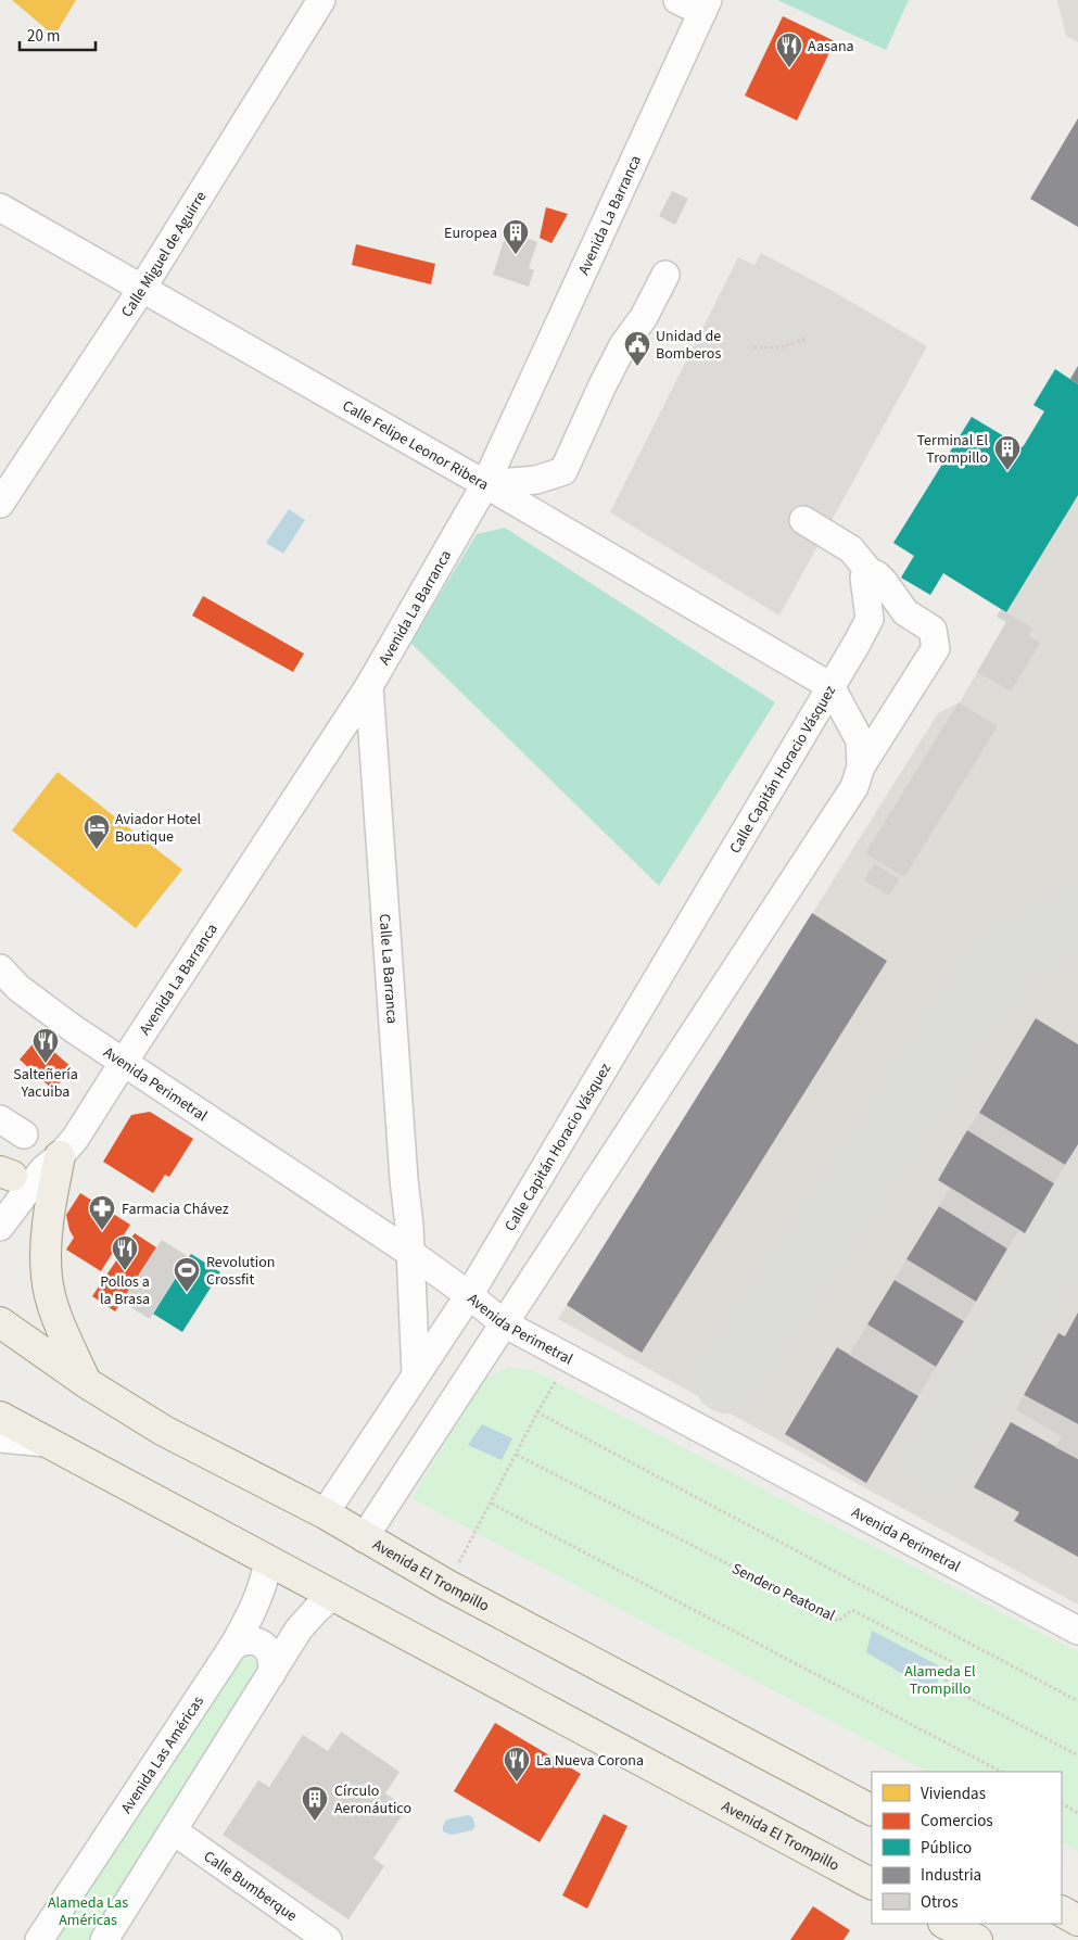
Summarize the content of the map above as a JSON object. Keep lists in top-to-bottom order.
{
  "streets": {
    "main road": ["Avenida El Trompillo"],
    "street": [
      "Avenida La Barranca",
      "Calle Miguel de Aguirre",
      "Calle Felipe Leonor Ribera",
      "Calle Capitán Horacio Vásquez",
      "Calle La Barranca",
      "Avenida Perimetral",
      "Avenida Las Américas",
      "Calle Bumberque"
    ],
    "path": ["Sendero Peatonal"]
  },
  "crossings": [
    ["Avenida La Barranca", "Calle Felipe Leonor Ribera"],
    ["Avenida La Barranca", "Calle La Barranca"],
    ["Avenida La Barranca", "Avenida Perimetral"],
    ["Calle Miguel de Aguirre", "Calle Felipe Leonor Ribera"],
    ["Calle Felipe Leonor Ribera", "Calle Capitán Horacio Vásquez"],
    ["Calle Capitán Horacio Vásquez", "Calle La Barranca"],
    ["Calle Capitán Horacio Vásquez", "Avenida Perimetral"],
    ["Calle Capitán Horacio Vásquez", "Avenida El Trompillo"],
    ["Calle La Barranca", "Avenida Perimetral"],
    ["Avenida El Trompillo", "Avenida Las Américas"]
  ],
  "parks": ["Alameda El Trompillo", "Alameda Las Américas"],
  "places": {
    "restaurant": [
      "Aasana",
      "Salteñería Yacuiba",
      "Pollos a la Brasa",
      "La Nueva Corona"
    ],
    "building": ["Europea", "Terminal El Trompillo", "Círculo Aeronáutico"],
    "public building": ["Unidad de Bomberos"],
    "hotel": ["Aviador Hotel Boutique"],
    "pharmacy": ["Farmacia Chávez"],
    "sports": ["Revolution Crossfit"]
  },
  "legend": [
    "Viviendas",
    "Comercios",
    "Público",
    "Industria",
    "Otros"
  ],
  "scale_bar": "20 m"
}
